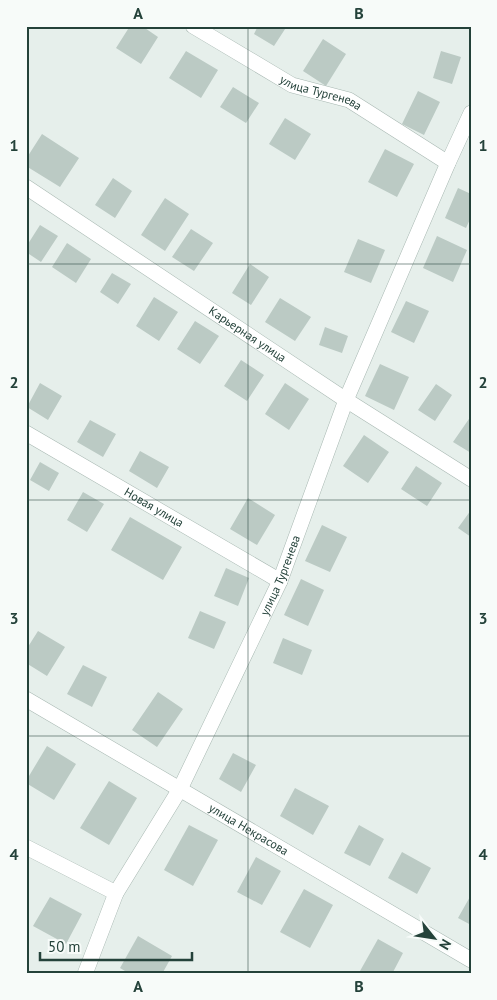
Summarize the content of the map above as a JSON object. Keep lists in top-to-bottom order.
{
  "streets": {
    "street": [
      "улица Тургенева",
      "Карьерная улица",
      "Новая улица",
      "улица Некрасова"
    ]
  },
  "crossings": [
    ["улица Тургенева", "Карьерная улица"],
    ["улица Тургенева", "Новая улица"],
    ["улица Тургенева", "улица Некрасова"]
  ],
  "scale_bar": "50 m",
  "north": "bottom right",
  "grid": {
    "columns": ["A", "B"],
    "rows": [
      "1",
      "2",
      "3",
      "4"
    ]
  }
}
